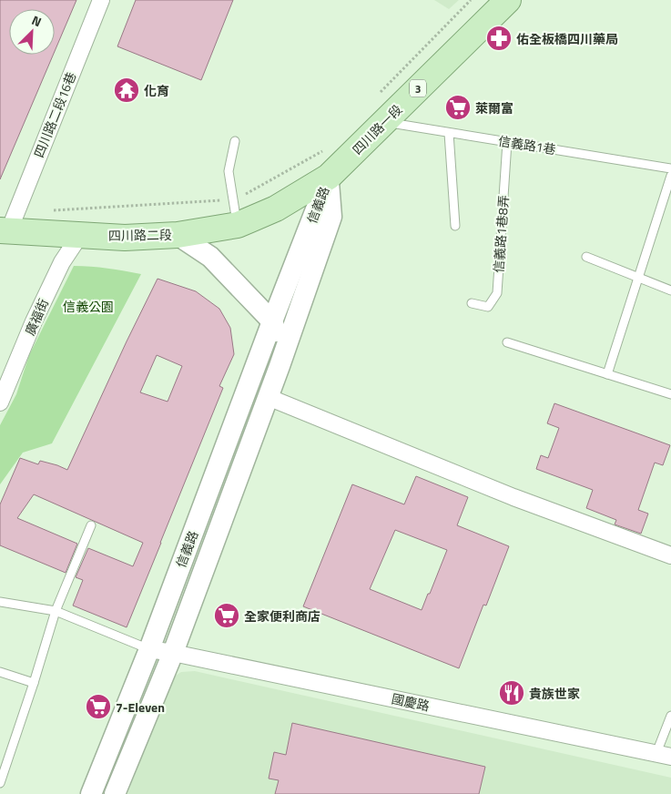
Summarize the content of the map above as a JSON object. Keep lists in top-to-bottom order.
{
  "streets": {
    "main road": ["3", "四川路一段", "四川路二段"],
    "street": [
      "四川路二段16巷",
      "信義路",
      "廣福街",
      "國慶路"
    ],
    "lane": ["信義路1巷", "信義路1巷8弄"]
  },
  "crossings": [
    ["四川路二段16巷", "四川路二段"],
    ["四川路一段", "信義路1巷"],
    ["四川路一段", "信義路"],
    ["四川路一段", "四川路二段"],
    ["信義路1巷", "信義路1巷8弄"],
    ["信義路", "國慶路"],
    ["四川路二段", "廣福街"]
  ],
  "parks": ["信義公園"],
  "places": {
    "pharmacy": ["佑全板橋四川藥局"],
    "temple": ["化育"],
    "supermarket": ["萊爾富", "全家便利商店", "7-Eleven"],
    "restaurant": ["貴族世家"]
  },
  "north": "top right"
}
